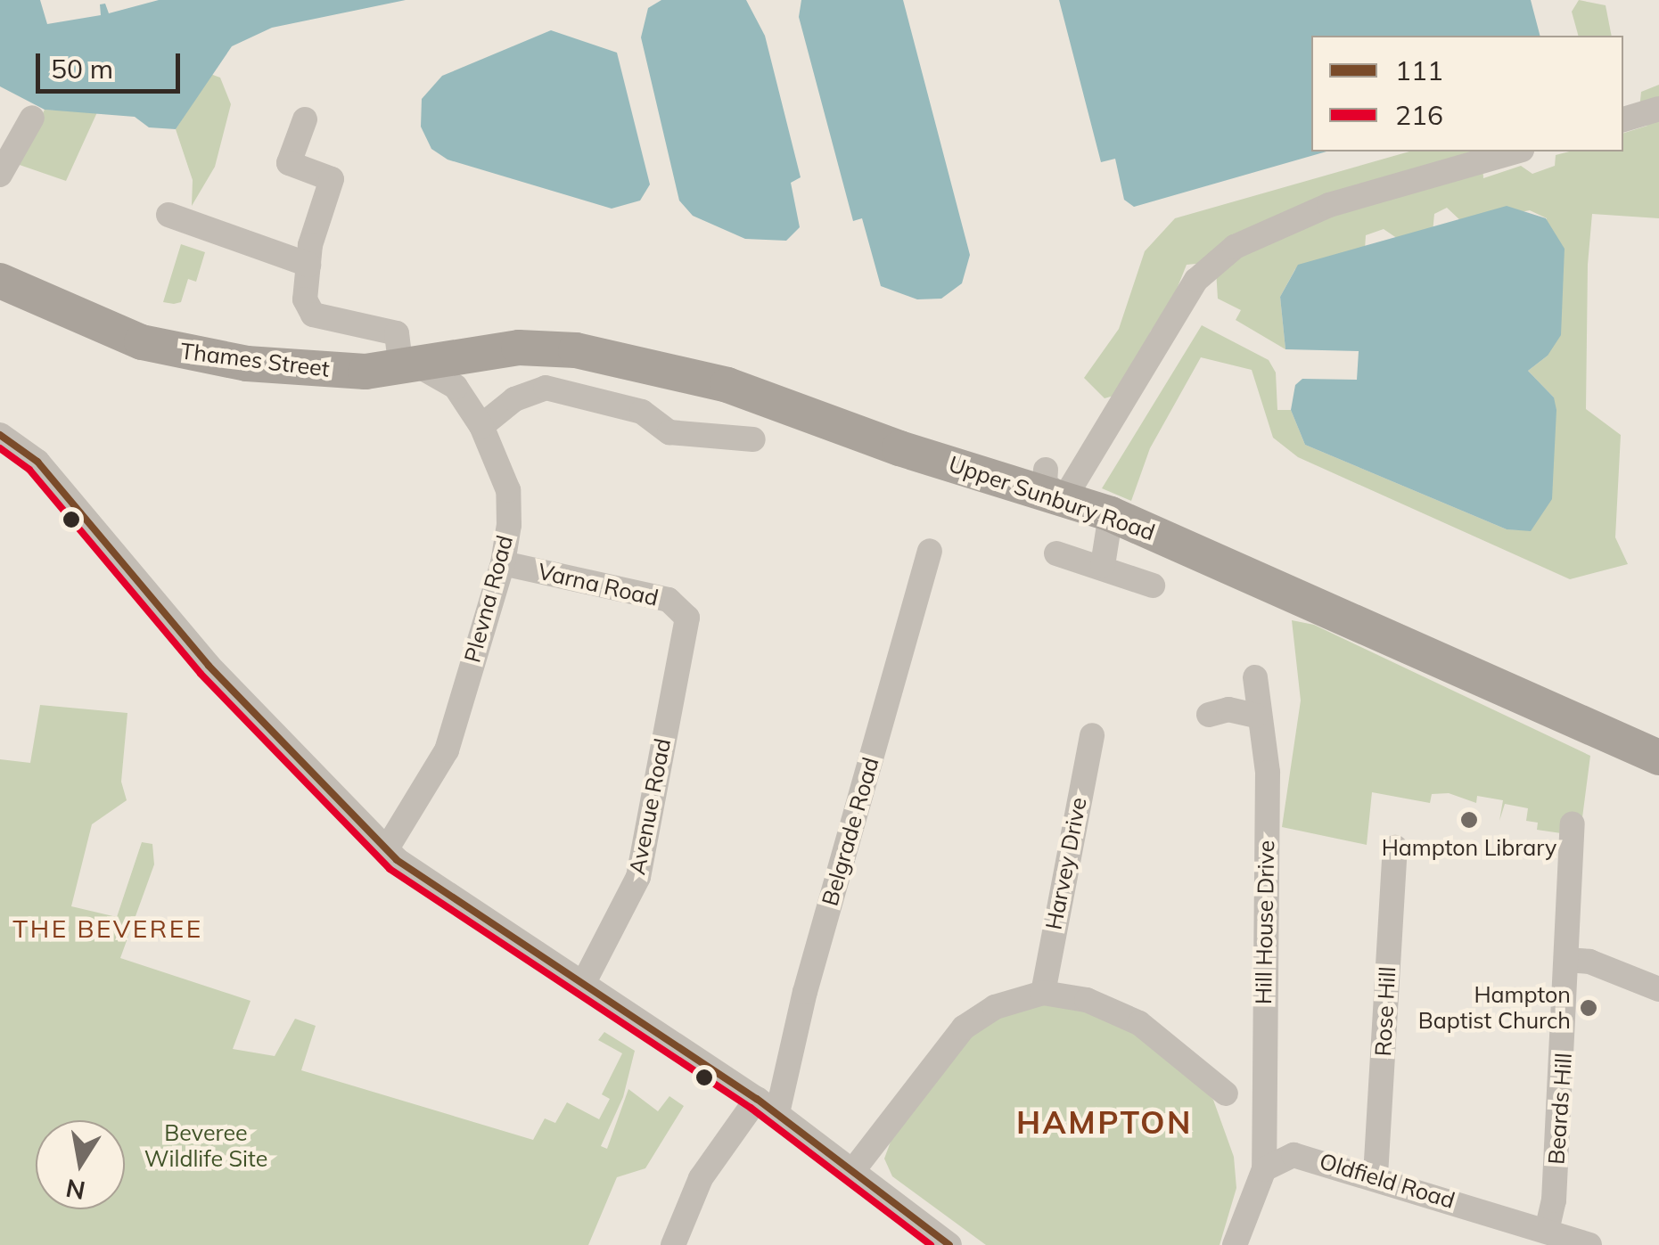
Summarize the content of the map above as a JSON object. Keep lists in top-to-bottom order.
{
  "streets": {
    "highway": ["Thames Street", "Upper Sunbury Road"],
    "street": [
      "Varna Road",
      "Plevna Road",
      "Avenue Road",
      "Belgrade Road",
      "Harvey Drive",
      "Hill House Drive",
      "Rose Hill",
      "Beards Hill",
      "Oldfield Road"
    ]
  },
  "crossings": [
    ["Thames Street", "Upper Sunbury Road"],
    ["Thames Street", "Plevna Road"],
    ["Upper Sunbury Road", "Plevna Road"],
    ["Varna Road", "Plevna Road"],
    ["Varna Road", "Avenue Road"],
    ["Hill House Drive", "Oldfield Road"],
    ["Rose Hill", "Oldfield Road"],
    ["Beards Hill", "Oldfield Road"]
  ],
  "districts": ["THE BEVEREE", "HAMPTON"],
  "parks": ["Beveree Wildlife Site"],
  "places": ["Hampton Library", "Hampton Baptist Church"],
  "lines": ["transit line 111", "transit line 216"],
  "legend": ["111", "216"],
  "scale_bar": "50 m",
  "north": "bottom"
}
